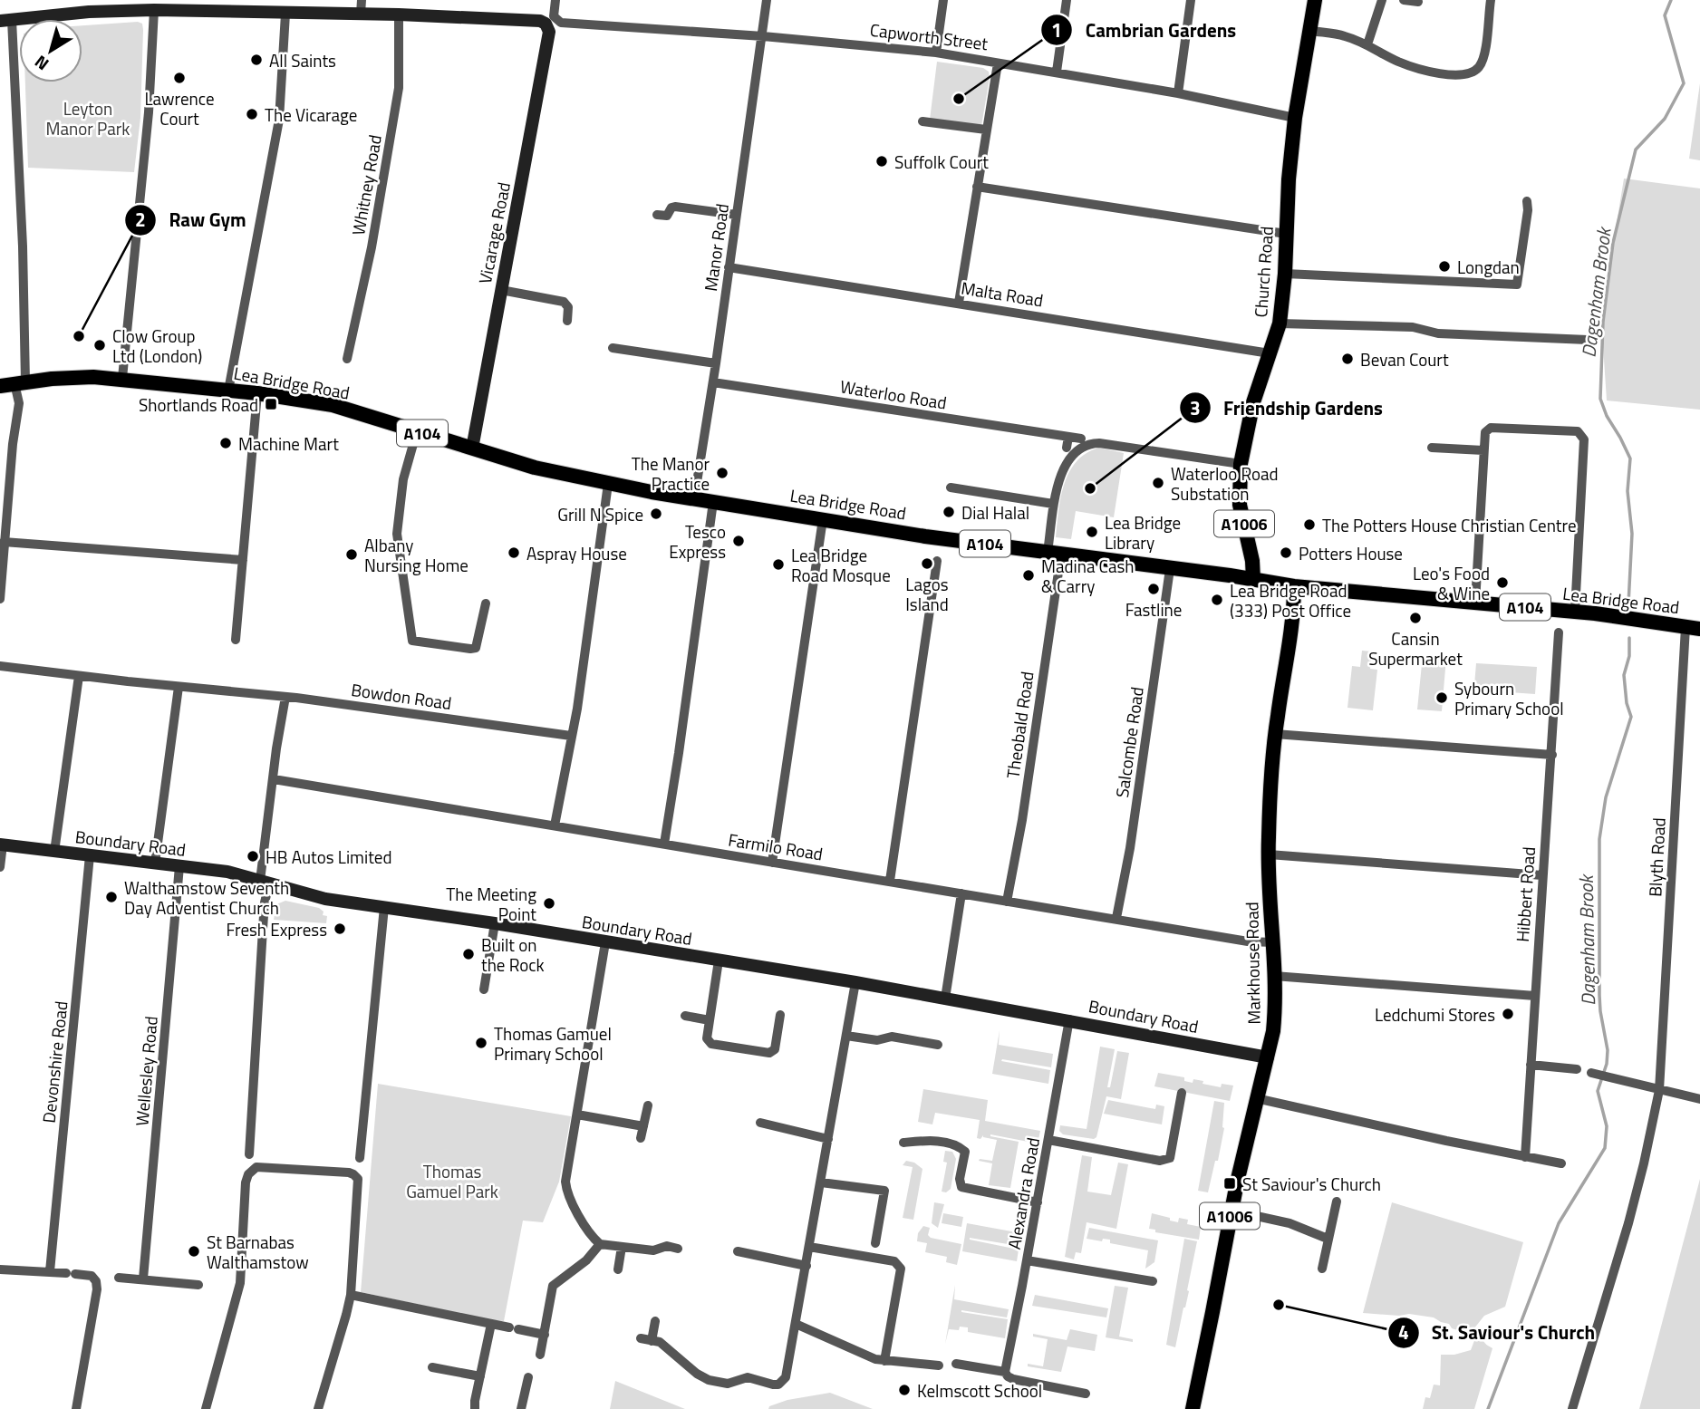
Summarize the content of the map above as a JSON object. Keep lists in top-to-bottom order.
{
  "streets": {
    "main road": [
      "Church Road",
      "Lea Bridge Road",
      "A104",
      "A1006",
      "Markhouse Road"
    ],
    "street": [
      "Capworth Street",
      "Whitney Road",
      "Vicarage Road",
      "Manor Road",
      "Malta Road",
      "Waterloo Road",
      "Bowdon Road",
      "Theobald Road",
      "Salcombe Road",
      "Boundary Road",
      "Farmilo Road",
      "Blyth Road",
      "Hibbert Road",
      "Devonshire Road",
      "Wellesley Road",
      "Alexandra Road"
    ]
  },
  "crossings": [
    ["Capworth Street", "Whitney Road"],
    ["Capworth Street", "Vicarage Road"],
    ["Capworth Street", "Manor Road"],
    ["Capworth Street", "Church Road"],
    ["Vicarage Road", "Lea Bridge Road"],
    ["Manor Road", "Malta Road"],
    ["Manor Road", "Lea Bridge Road"],
    ["Manor Road", "Waterloo Road"],
    ["Church Road", "Malta Road"],
    ["Church Road", "Lea Bridge Road"],
    ["Church Road", "Theobald Road"],
    ["Lea Bridge Road", "Theobald Road"],
    ["Lea Bridge Road", "Salcombe Road"],
    ["Lea Bridge Road", "Blyth Road"],
    ["Lea Bridge Road", "Markhouse Road"],
    ["Theobald Road", "Farmilo Road"],
    ["Salcombe Road", "Farmilo Road"],
    ["Boundary Road", "Markhouse Road"],
    ["Boundary Road", "Devonshire Road"],
    ["Boundary Road", "Wellesley Road"],
    ["Boundary Road", "Alexandra Road"],
    ["Farmilo Road", "Markhouse Road"]
  ],
  "water": ["Dagenham Brook"],
  "parks": ["Leyton Manor Park", "Thomas Gamuel Park"],
  "places": {
    "other": [
      "All Saints",
      "Lawrence Court",
      "Cambrian Gardens",
      "The Vicarage",
      "Suffolk Court",
      "Longdan",
      "Raw Gym",
      "Clow Group Ltd (London)",
      "Bevan Court",
      "Machine Mart",
      "The Manor Practice",
      "Waterloo Road Substation",
      "Friendship Gardens",
      "Dial Halal",
      "Grill N Spice",
      "The Potters House Christian Centre",
      "Lea Bridge Library",
      "Tesco Express",
      "Aspray House",
      "Potters House",
      "Albany Nursing Home",
      "Lagos Island",
      "Lea Bridge Road Mosque",
      "Madina Cash & Carry",
      "Leo's Food & Wine",
      "Fastline",
      "Lea Bridge Road (333) Post Office",
      "Cansin Supermarket",
      "Sybourn Primary School",
      "HB Autos Limited",
      "Walthamstow Seventh Day Adventist Church",
      "The Meeting Point",
      "Fresh Express",
      "Built on the Rock",
      "Ledchumi Stores",
      "Thomas Gamuel Primary School",
      "St Barnabas Walthamstow",
      "St. Saviour's Church",
      "Kelmscott School"
    ],
    "transit": ["Shortlands Road", "St Saviour's Church"]
  },
  "north": "bottom left"
}
